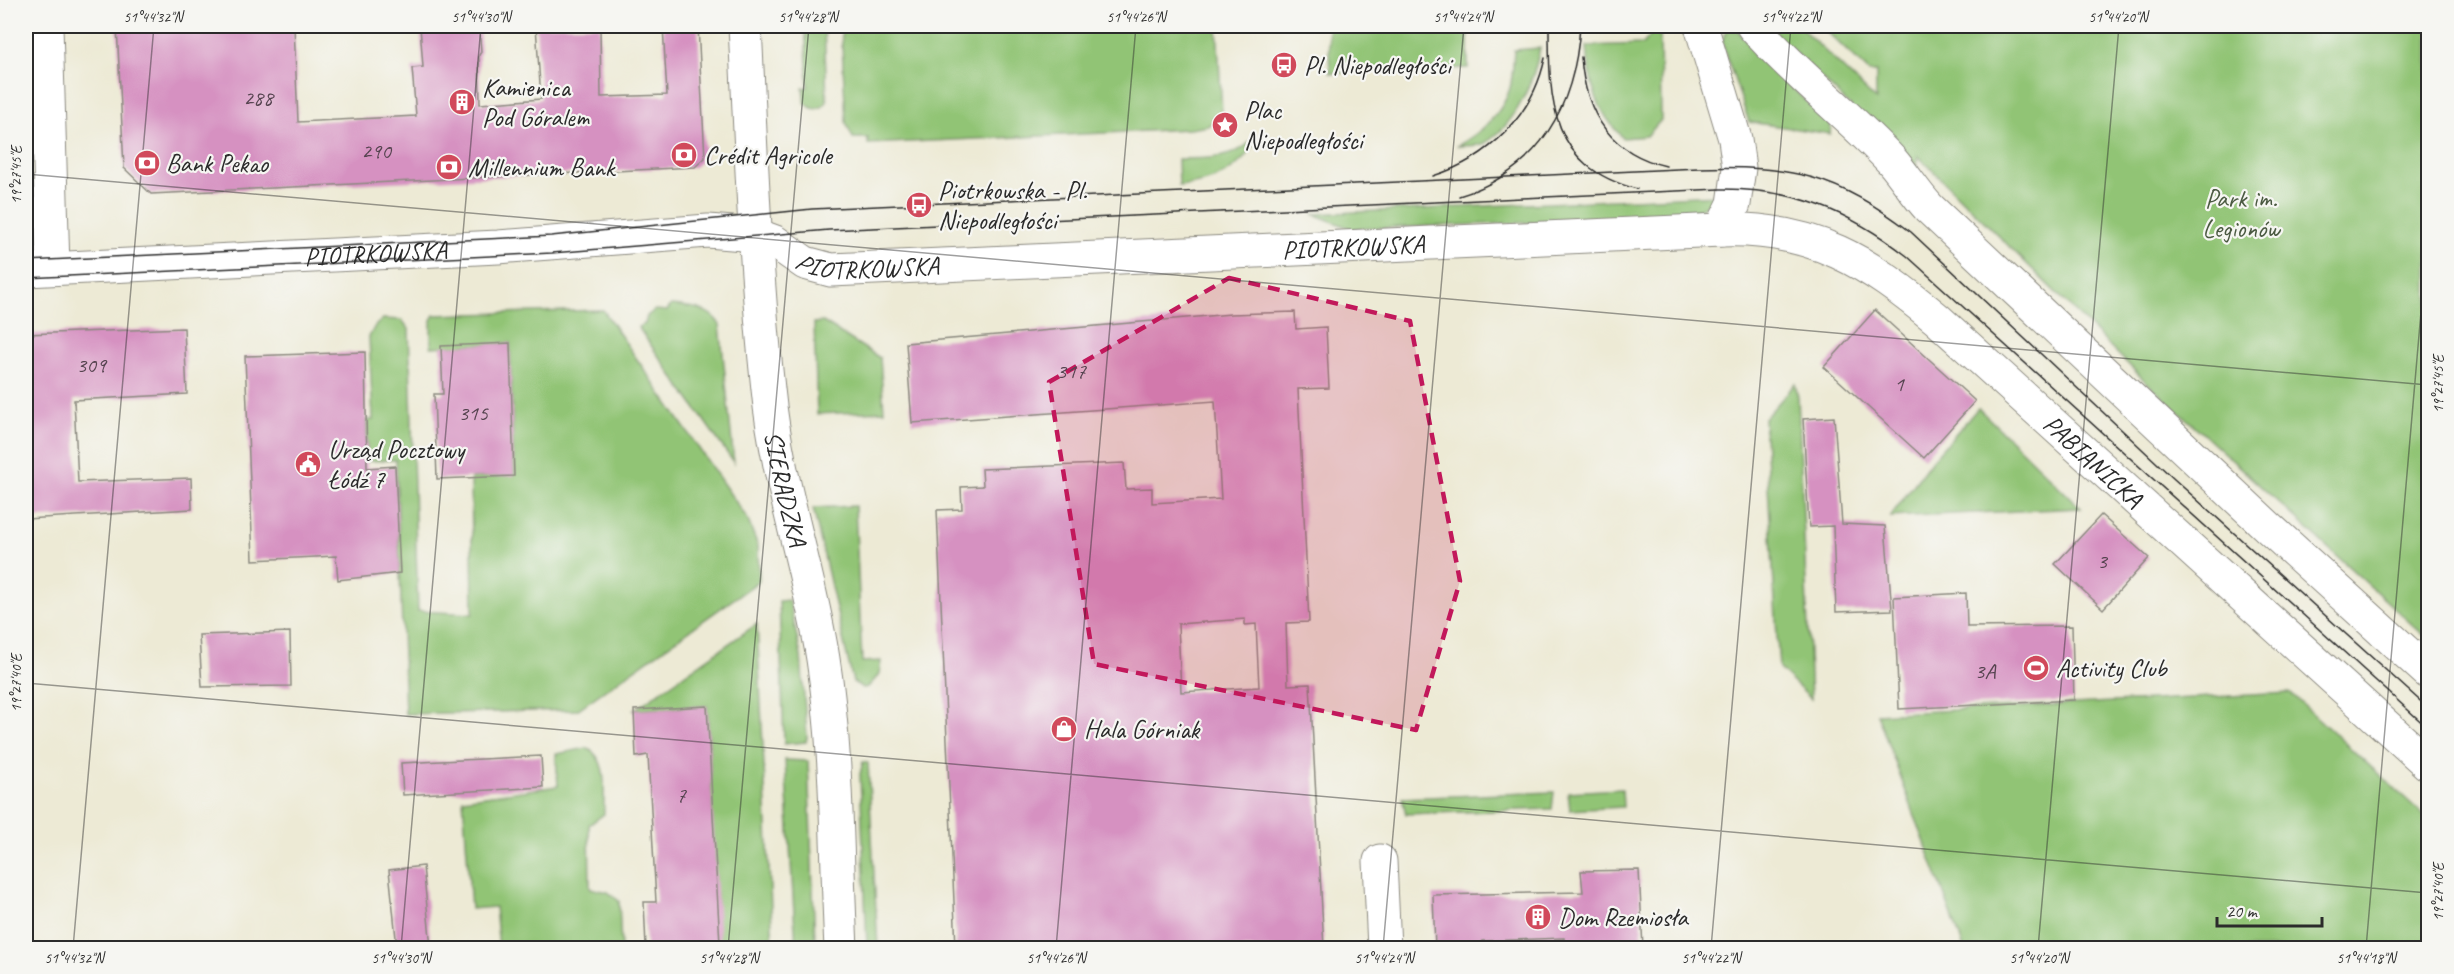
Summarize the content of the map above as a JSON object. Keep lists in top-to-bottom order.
{
  "streets": {
    "street": ["PIOTRKOWSKA", "PABIANICKA", "SIERADZKA"]
  },
  "crossings": [
    ["PIOTRKOWSKA", "PABIANICKA"],
    ["PIOTRKOWSKA", "SIERADZKA"]
  ],
  "parks": ["Park im. Legionów"],
  "places": {
    "bus stop": ["Pl. Niepodległości", "Piotrkowska - Pl. Niepodległości"],
    "building": ["Kamienica Pod Góralem", "Dom Rzemiosła"],
    "place": ["Plac Niepodległości"],
    "bank": ["Crédit Agricole", "Bank Pekao", "Millennium Bank"],
    "public building": ["Urząd Pocztowy Łódź 7"],
    "sports": ["Activity Club"],
    "shop": ["Hala Górniak"]
  },
  "house_numbers": [
    "288",
    "290",
    "309",
    "317",
    "1",
    "315",
    "3",
    "3A",
    "7"
  ],
  "scale_bar": "20 m",
  "coordinates": [
    "51°44'32\"N",
    "51°44'30\"N",
    "51°44'28\"N",
    "51°44'26\"N",
    "51°44'24\"N",
    "51°44'22\"N",
    "51°44'20\"N",
    "19°27'45\"E",
    "19°27'40\"E",
    "51°44'18\"N"
  ]
}
